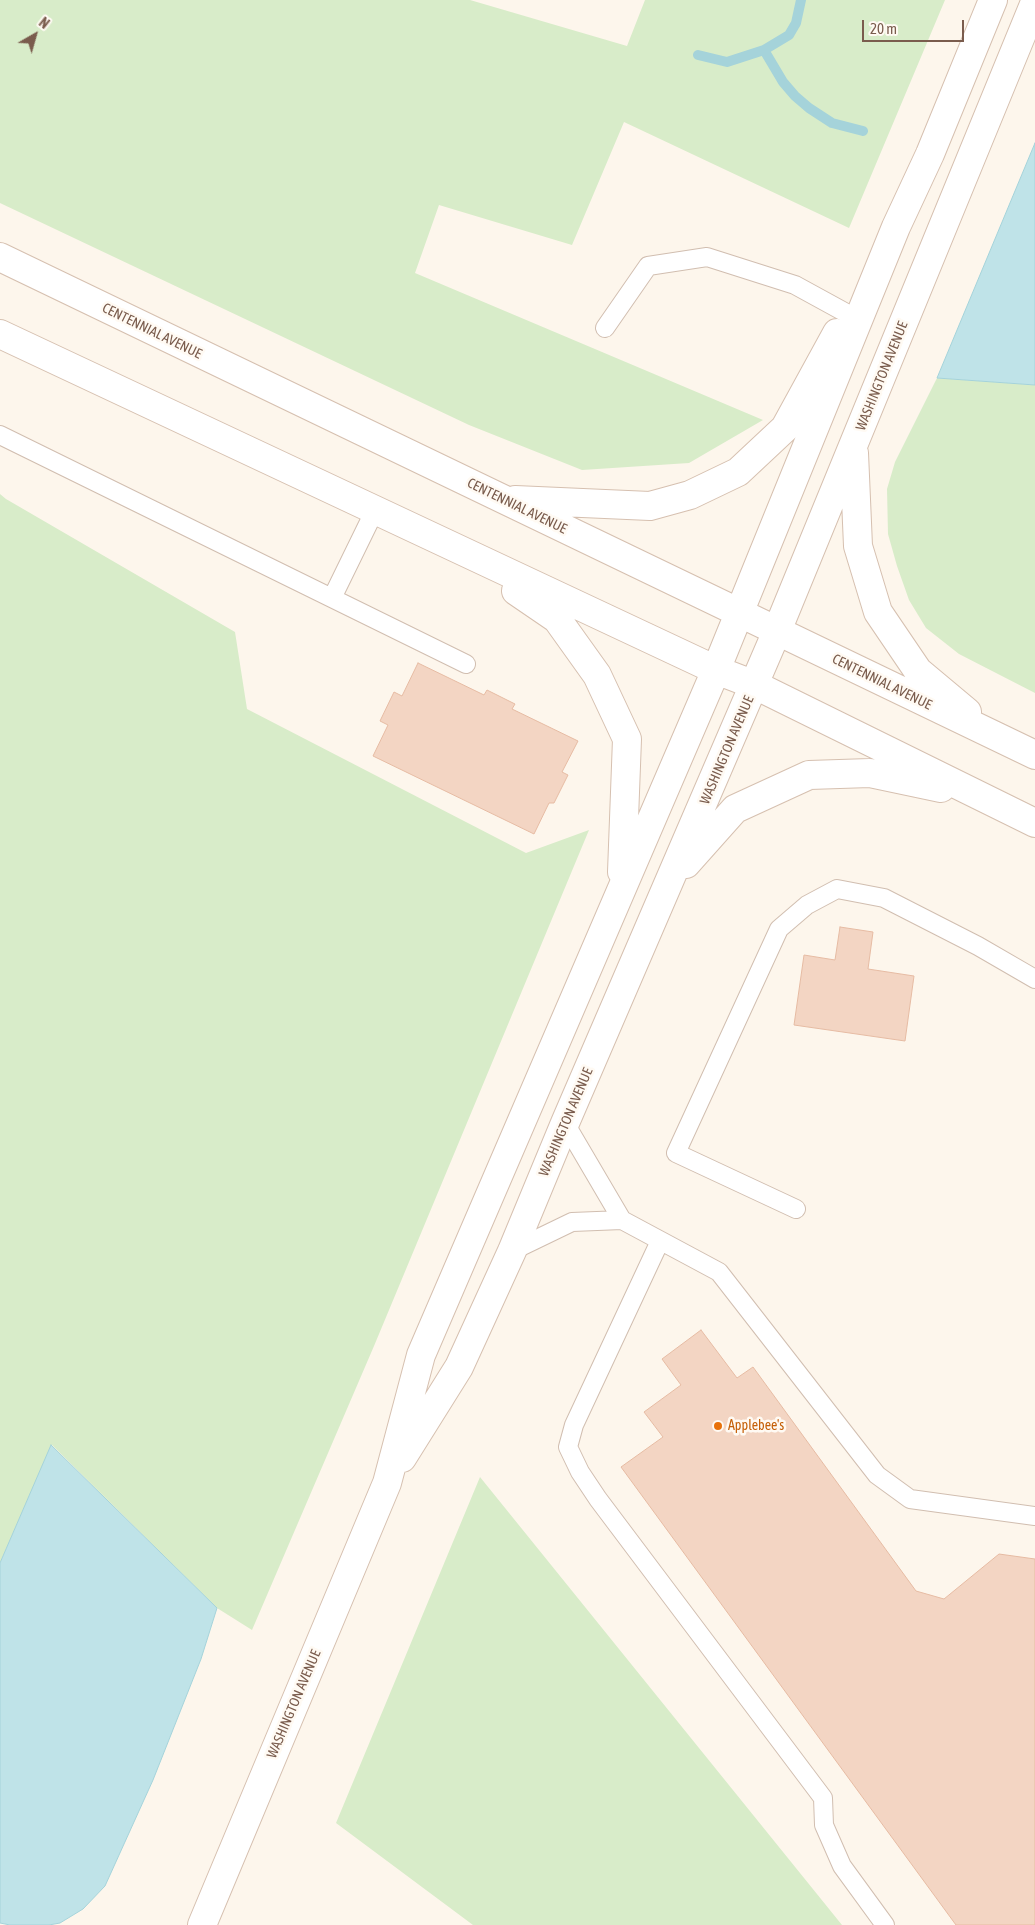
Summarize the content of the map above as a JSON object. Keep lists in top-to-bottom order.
{
  "streets": {
    "main road": ["CENTENNIAL AVENUE", "WASHINGTON AVENUE"]
  },
  "crossings": [
    ["CENTENNIAL AVENUE", "WASHINGTON AVENUE"]
  ],
  "places": ["Applebee's"],
  "scale_bar": "20 m",
  "north": "top right"
}
